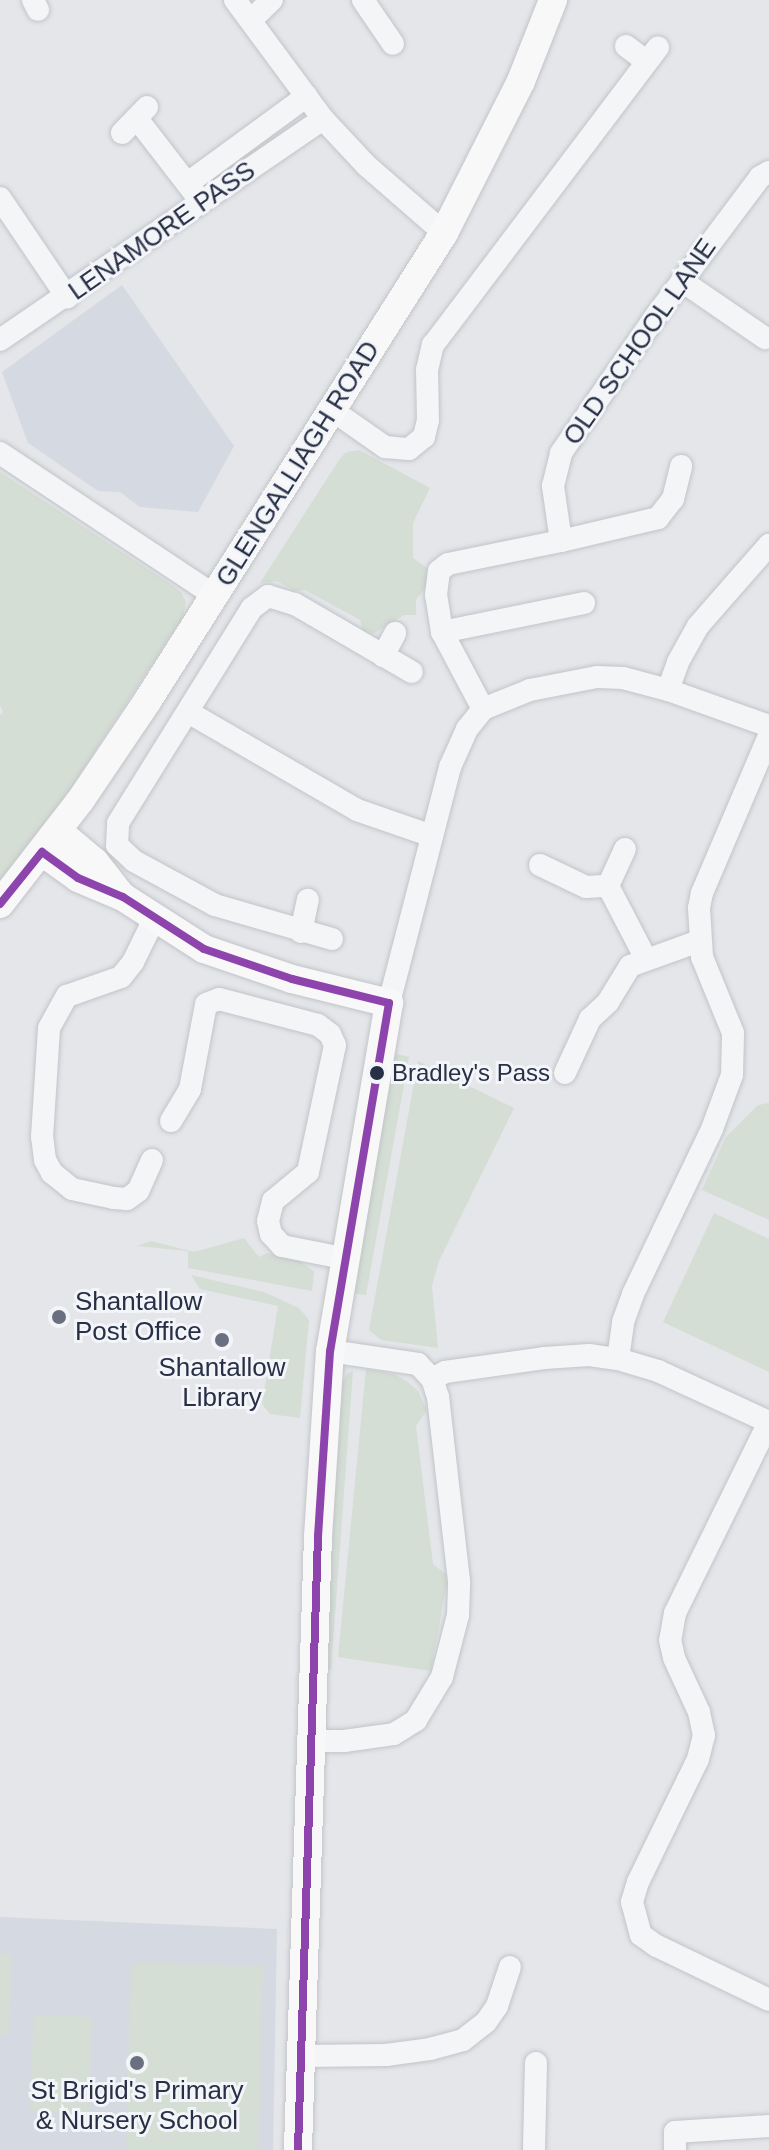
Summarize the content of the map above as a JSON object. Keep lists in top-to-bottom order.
{
  "streets": {
    "main road": ["GLENGALLIAGH ROAD"],
    "street": ["LENAMORE PASS", "OLD SCHOOL LANE"]
  },
  "places": [
    "Bradley's Pass",
    "Shantallow Post Office",
    "Shantallow Library",
    "St Brigid's Primary & Nursery School"
  ]
}
